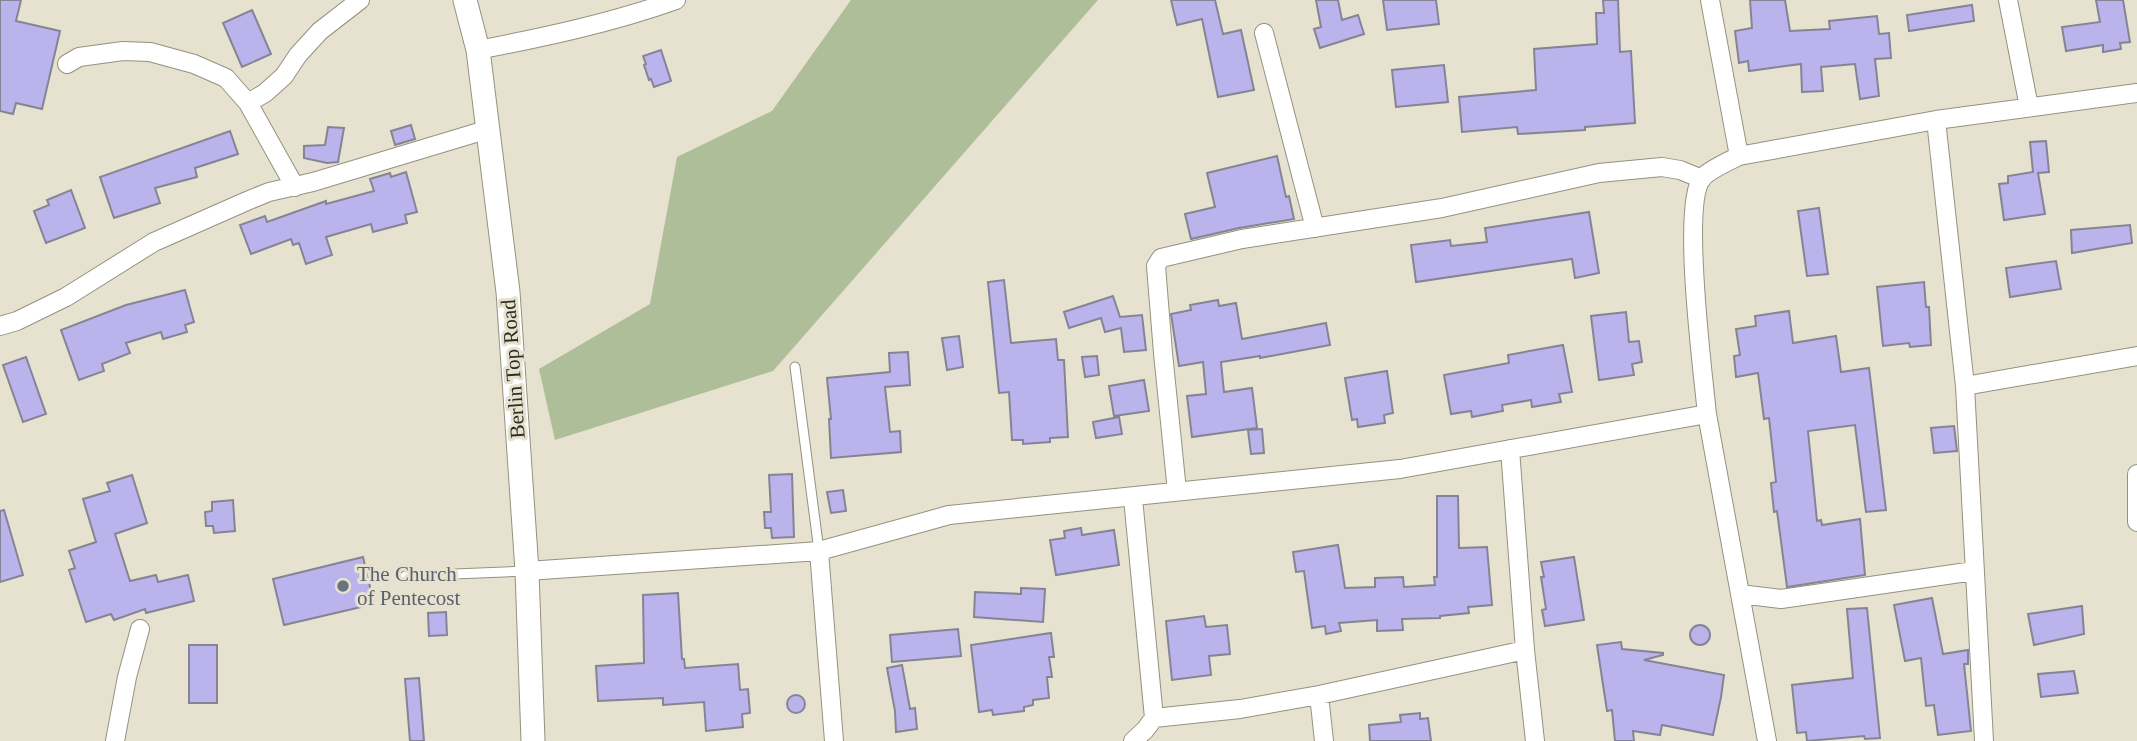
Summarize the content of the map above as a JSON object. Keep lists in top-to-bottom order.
{
  "streets": {
    "street": ["Berlin Top Road"]
  },
  "places": ["The Church of Pentecost"]
}
